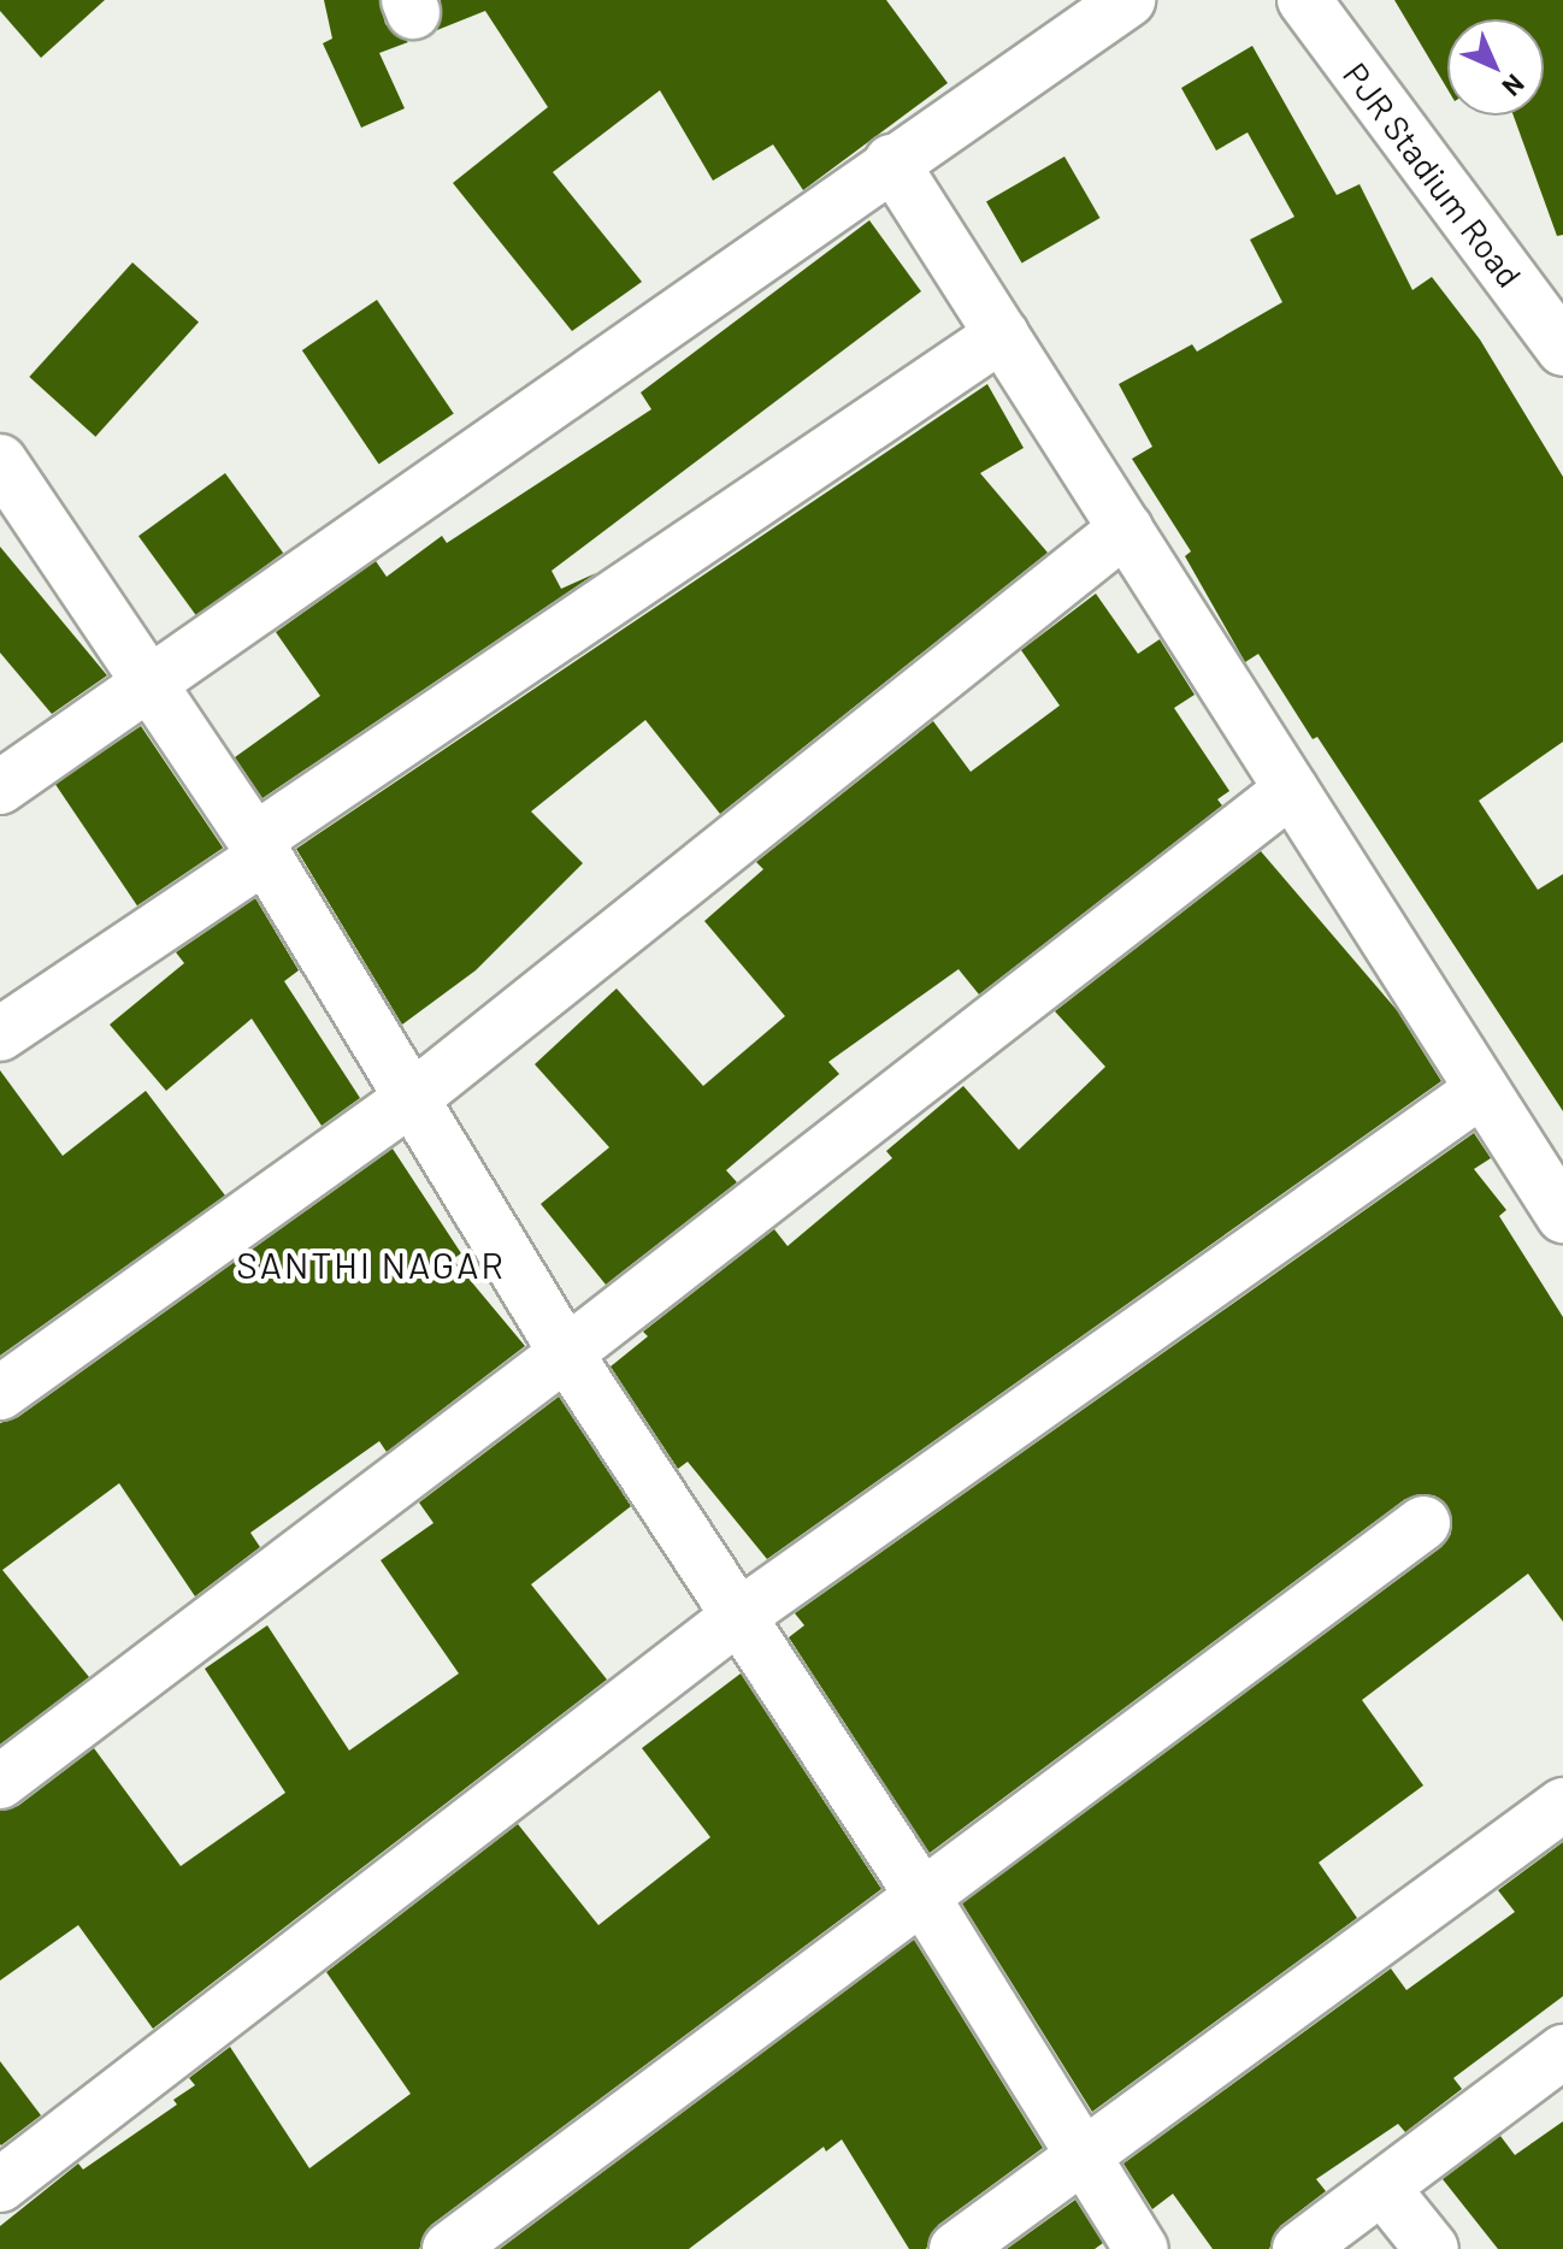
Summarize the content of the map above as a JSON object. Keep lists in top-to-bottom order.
{
  "streets": {
    "street": ["PJR Stadium Road"]
  },
  "districts": ["SANTHI NAGAR"],
  "north": "bottom right"
}
